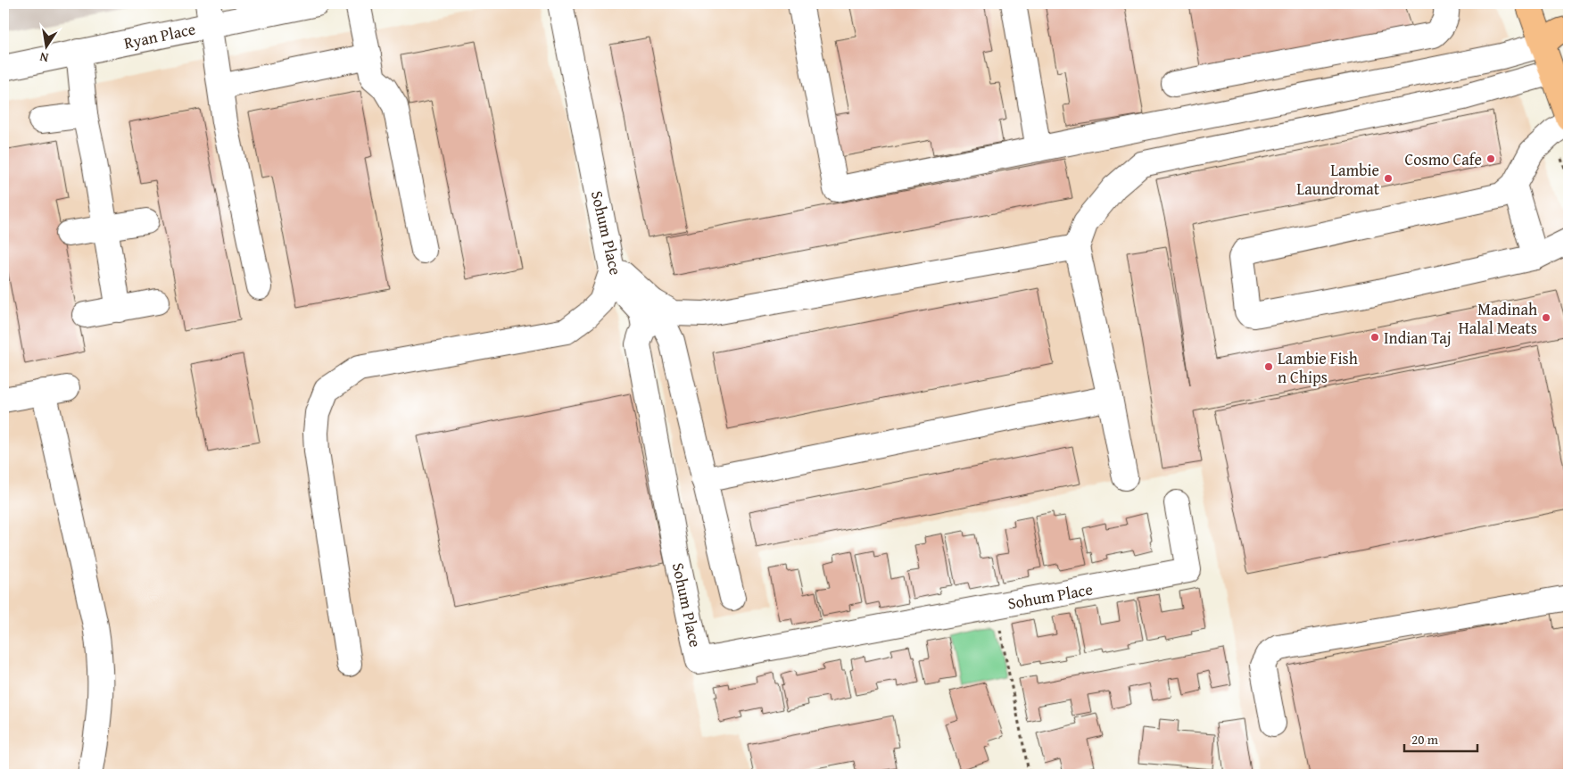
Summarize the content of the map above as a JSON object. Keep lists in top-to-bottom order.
{
  "streets": {
    "street": ["Ryan Place", "Sohum Place"]
  },
  "places": [
    "Cosmo Cafe",
    "Lambie Laundromat",
    "Madinah Halal Meats",
    "Indian Taj",
    "Lambie Fish n Chips"
  ],
  "scale_bar": "20 m",
  "north": "bottom"
}
